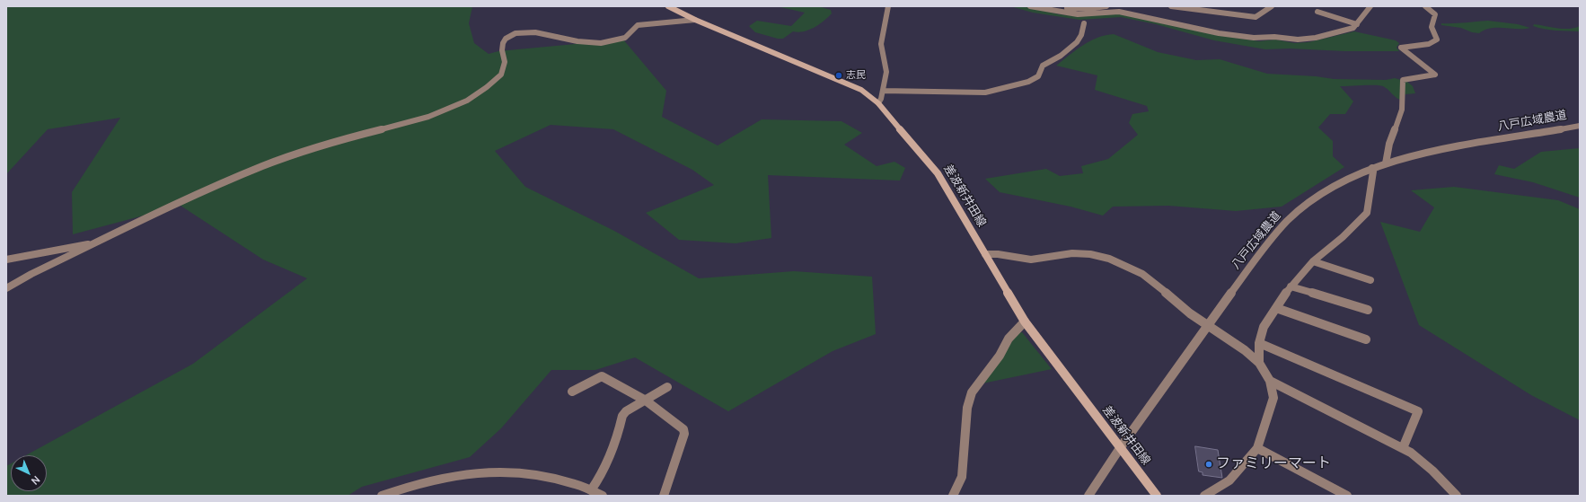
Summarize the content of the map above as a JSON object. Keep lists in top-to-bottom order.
{
  "streets": {
    "main road": ["差波新井田線"],
    "street": ["八戸広域農道"]
  },
  "crossings": [
    ["八戸広域農道", "差波新井田線"]
  ],
  "places": ["志民", "ファミリーマート"],
  "north": "bottom right"
}
